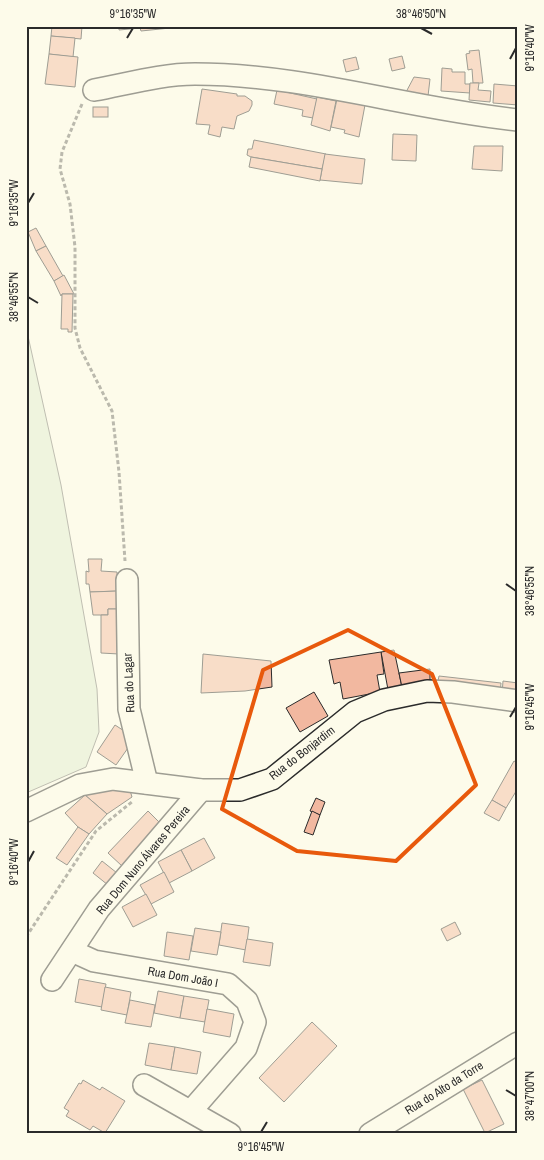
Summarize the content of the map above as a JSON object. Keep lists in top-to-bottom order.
{
  "streets": {
    "street": [
      "Rua do Lagar",
      "Rua do Bonjardim",
      "Rua Dom Nuno Álvares Pereira",
      "Rua Dom João I",
      "Rua do Alto da Torre"
    ]
  },
  "crossings": [
    ["Rua do Lagar", "Rua do Bonjardim"],
    ["Rua do Bonjardim", "Rua Dom Nuno Álvares Pereira"],
    ["Rua Dom Nuno Álvares Pereira", "Rua Dom João I"]
  ],
  "coordinates": [
    "9°16'35\"W",
    "38°46'50\"N",
    "9°16'40\"W",
    "38°46'55\"N",
    "9°16'45\"W",
    "38°47'00\"N"
  ]
}
